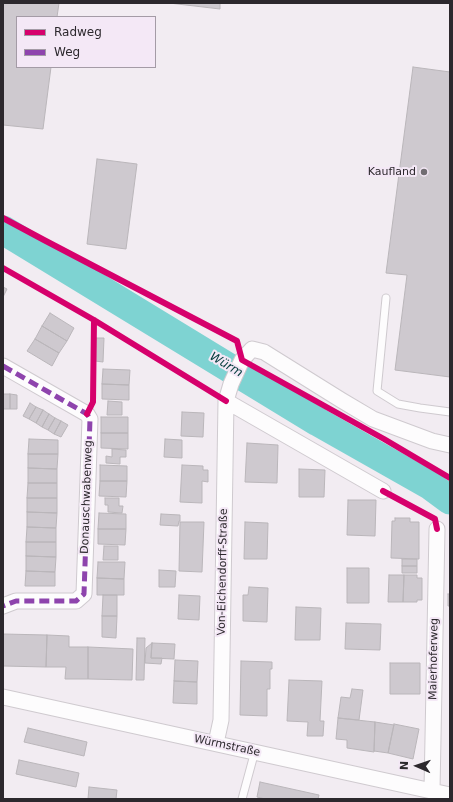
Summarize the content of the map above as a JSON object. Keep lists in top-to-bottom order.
{
  "streets": {
    "street": [
      "Donauschwabenweg",
      "Von-Eichendorff-Straße",
      "Maierhoferweg",
      "Würmstraße"
    ]
  },
  "crossings": [
    ["Von-Eichendorff-Straße", "Würmstraße"],
    ["Maierhoferweg", "Würmstraße"]
  ],
  "water": ["Würm"],
  "places": ["Kaufland"],
  "legend": ["Radweg", "Weg"],
  "north": "left"
}
